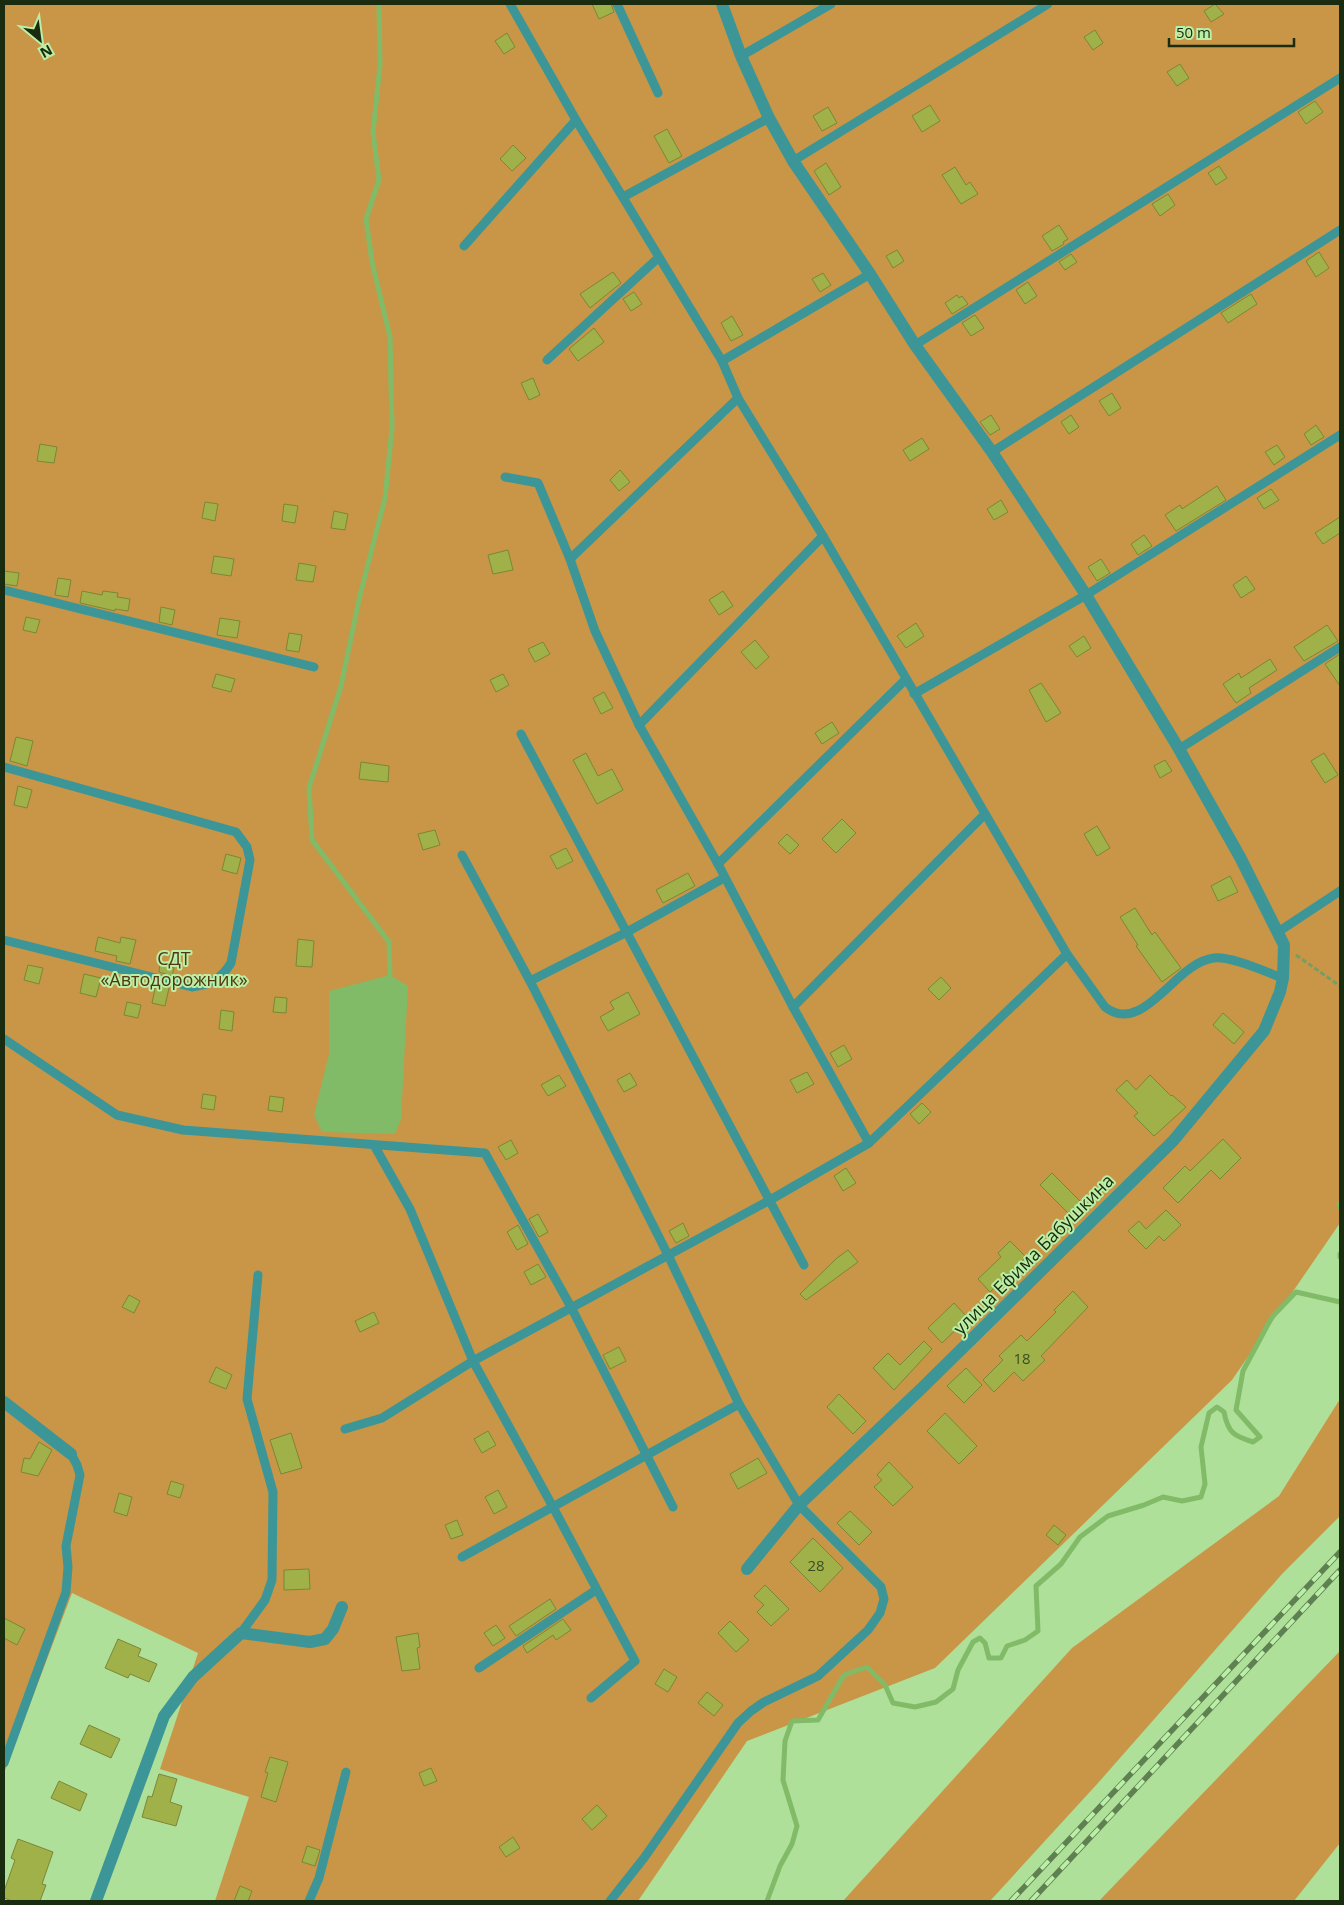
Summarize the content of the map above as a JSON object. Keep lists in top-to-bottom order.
{
  "streets": {
    "street": ["улица Ефима Бабушкина"]
  },
  "parks": ["СДТ «Автодорожник»"],
  "house_numbers": ["18", "28"],
  "scale_bar": "50 m",
  "north": "bottom right"
}
